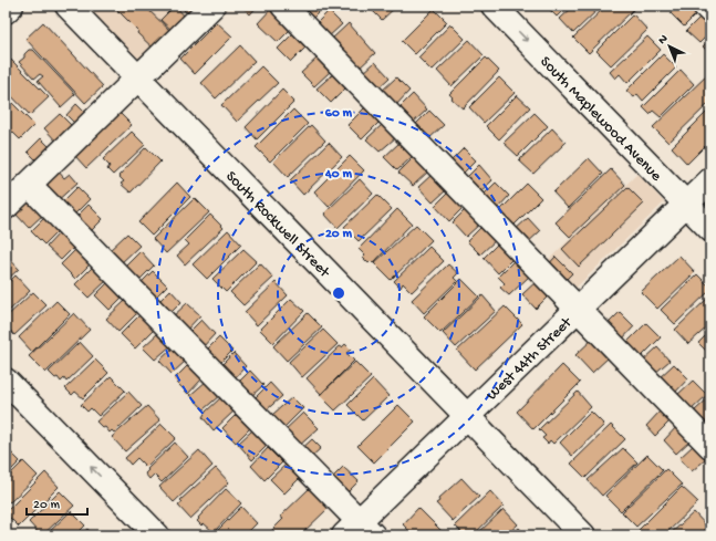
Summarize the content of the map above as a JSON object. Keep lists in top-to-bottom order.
{
  "streets": {
    "street": ["South Maplewood Avenue", "South Rockwell Street", "West 44th Street"]
  },
  "crossings": [
    ["South Maplewood Avenue", "West 44th Street"],
    ["South Rockwell Street", "West 44th Street"]
  ],
  "scale_bar": "20 m",
  "north": "top left",
  "rings": ["60 m", "40 m", "20 m"]
}
